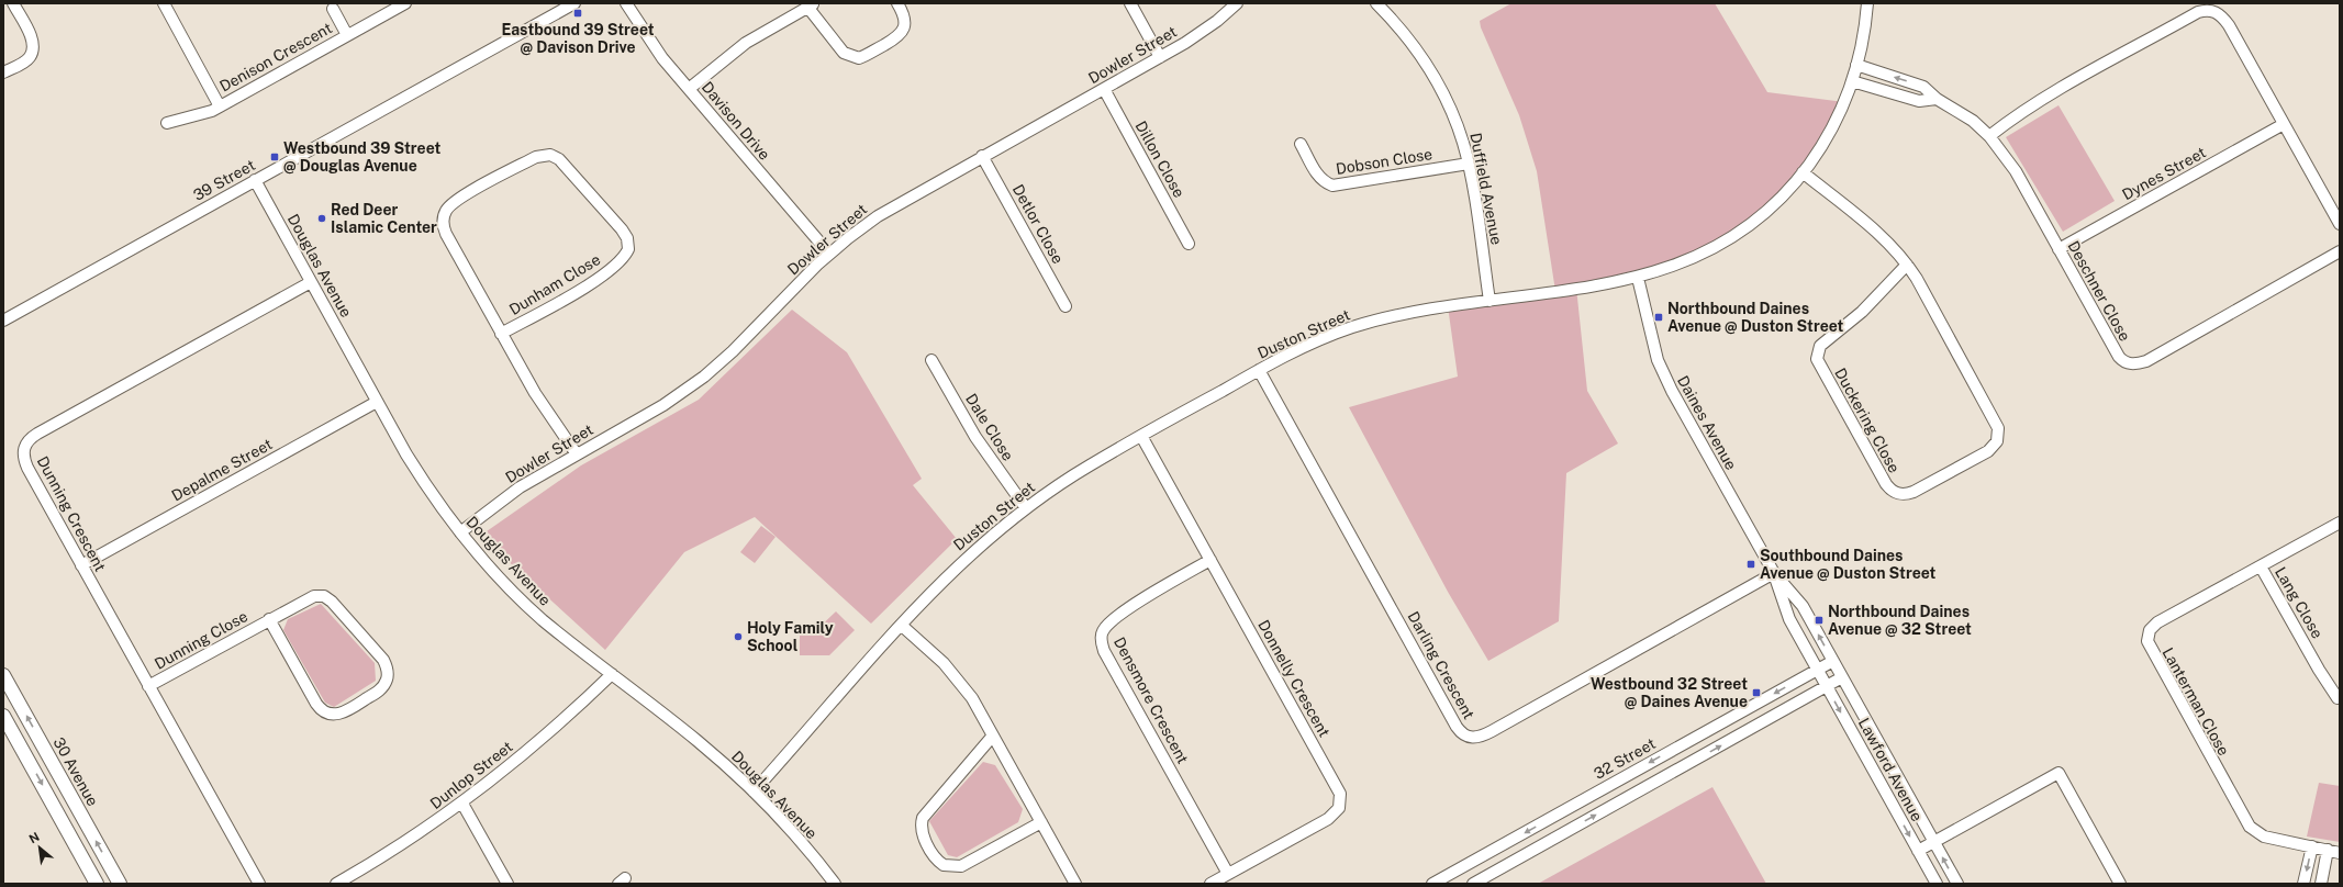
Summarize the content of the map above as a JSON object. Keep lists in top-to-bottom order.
{
  "streets": {
    "main road": ["30 Avenue"],
    "street": [
      "Dowler Street",
      "Denison Crescent",
      "Davison Drive",
      "Dillon Close",
      "Dobson Close",
      "Dynes Street",
      "39 Street",
      "Duffield Avenue",
      "Detlor Close",
      "Douglas Avenue",
      "Dunham Close",
      "Deschner Close",
      "Duston Street",
      "Duckering Close",
      "Daines Avenue",
      "Dale Close",
      "Depalme Street",
      "Dunning Crescent",
      "Lang Close",
      "Dunning Close",
      "Darling Crescent",
      "Donnelly Crescent",
      "Densmore Crescent",
      "Lanterman Close",
      "32 Street",
      "Lawford Avenue",
      "Dunlop Street"
    ]
  },
  "crossings": [
    ["Dowler Street", "Davison Drive"],
    ["Dowler Street", "Dillon Close"],
    ["Dowler Street", "Detlor Close"],
    ["Dowler Street", "Douglas Avenue"],
    ["Dowler Street", "Dunham Close"],
    ["Dobson Close", "Duffield Avenue"],
    ["Dynes Street", "Deschner Close"],
    ["39 Street", "Douglas Avenue"],
    ["Duffield Avenue", "Duston Street"],
    ["Douglas Avenue", "Duston Street"],
    ["Douglas Avenue", "Depalme Street"],
    ["Douglas Avenue", "Dunning Crescent"],
    ["Douglas Avenue", "Dunlop Street"],
    ["Deschner Close", "Duston Street"],
    ["Duston Street", "Duckering Close"],
    ["Duston Street", "Daines Avenue"],
    ["Duston Street", "Dale Close"],
    ["Duston Street", "Darling Crescent"],
    ["Duston Street", "Donnelly Crescent"],
    ["Daines Avenue", "Darling Crescent"],
    ["Daines Avenue", "32 Street"],
    ["Daines Avenue", "Lawford Avenue"],
    ["Depalme Street", "Dunning Crescent"],
    ["Dunning Crescent", "Dunning Close"],
    ["Lang Close", "Lanterman Close"],
    ["Donnelly Crescent", "Densmore Crescent"],
    ["32 Street", "Lawford Avenue"]
  ],
  "places": {
    "transit": [
      "Eastbound 39 Street @ Davison Drive",
      "Westbound 39 Street @ Douglas Avenue",
      "Northbound Daines Avenue @ Duston Street",
      "Southbound Daines Avenue @ Duston Street",
      "Northbound Daines Avenue @ 32 Street",
      "Westbound 32 Street @ Daines Avenue"
    ],
    "other": ["Red Deer Islamic Center", "Holy Family School"]
  },
  "north": "top left"
}
